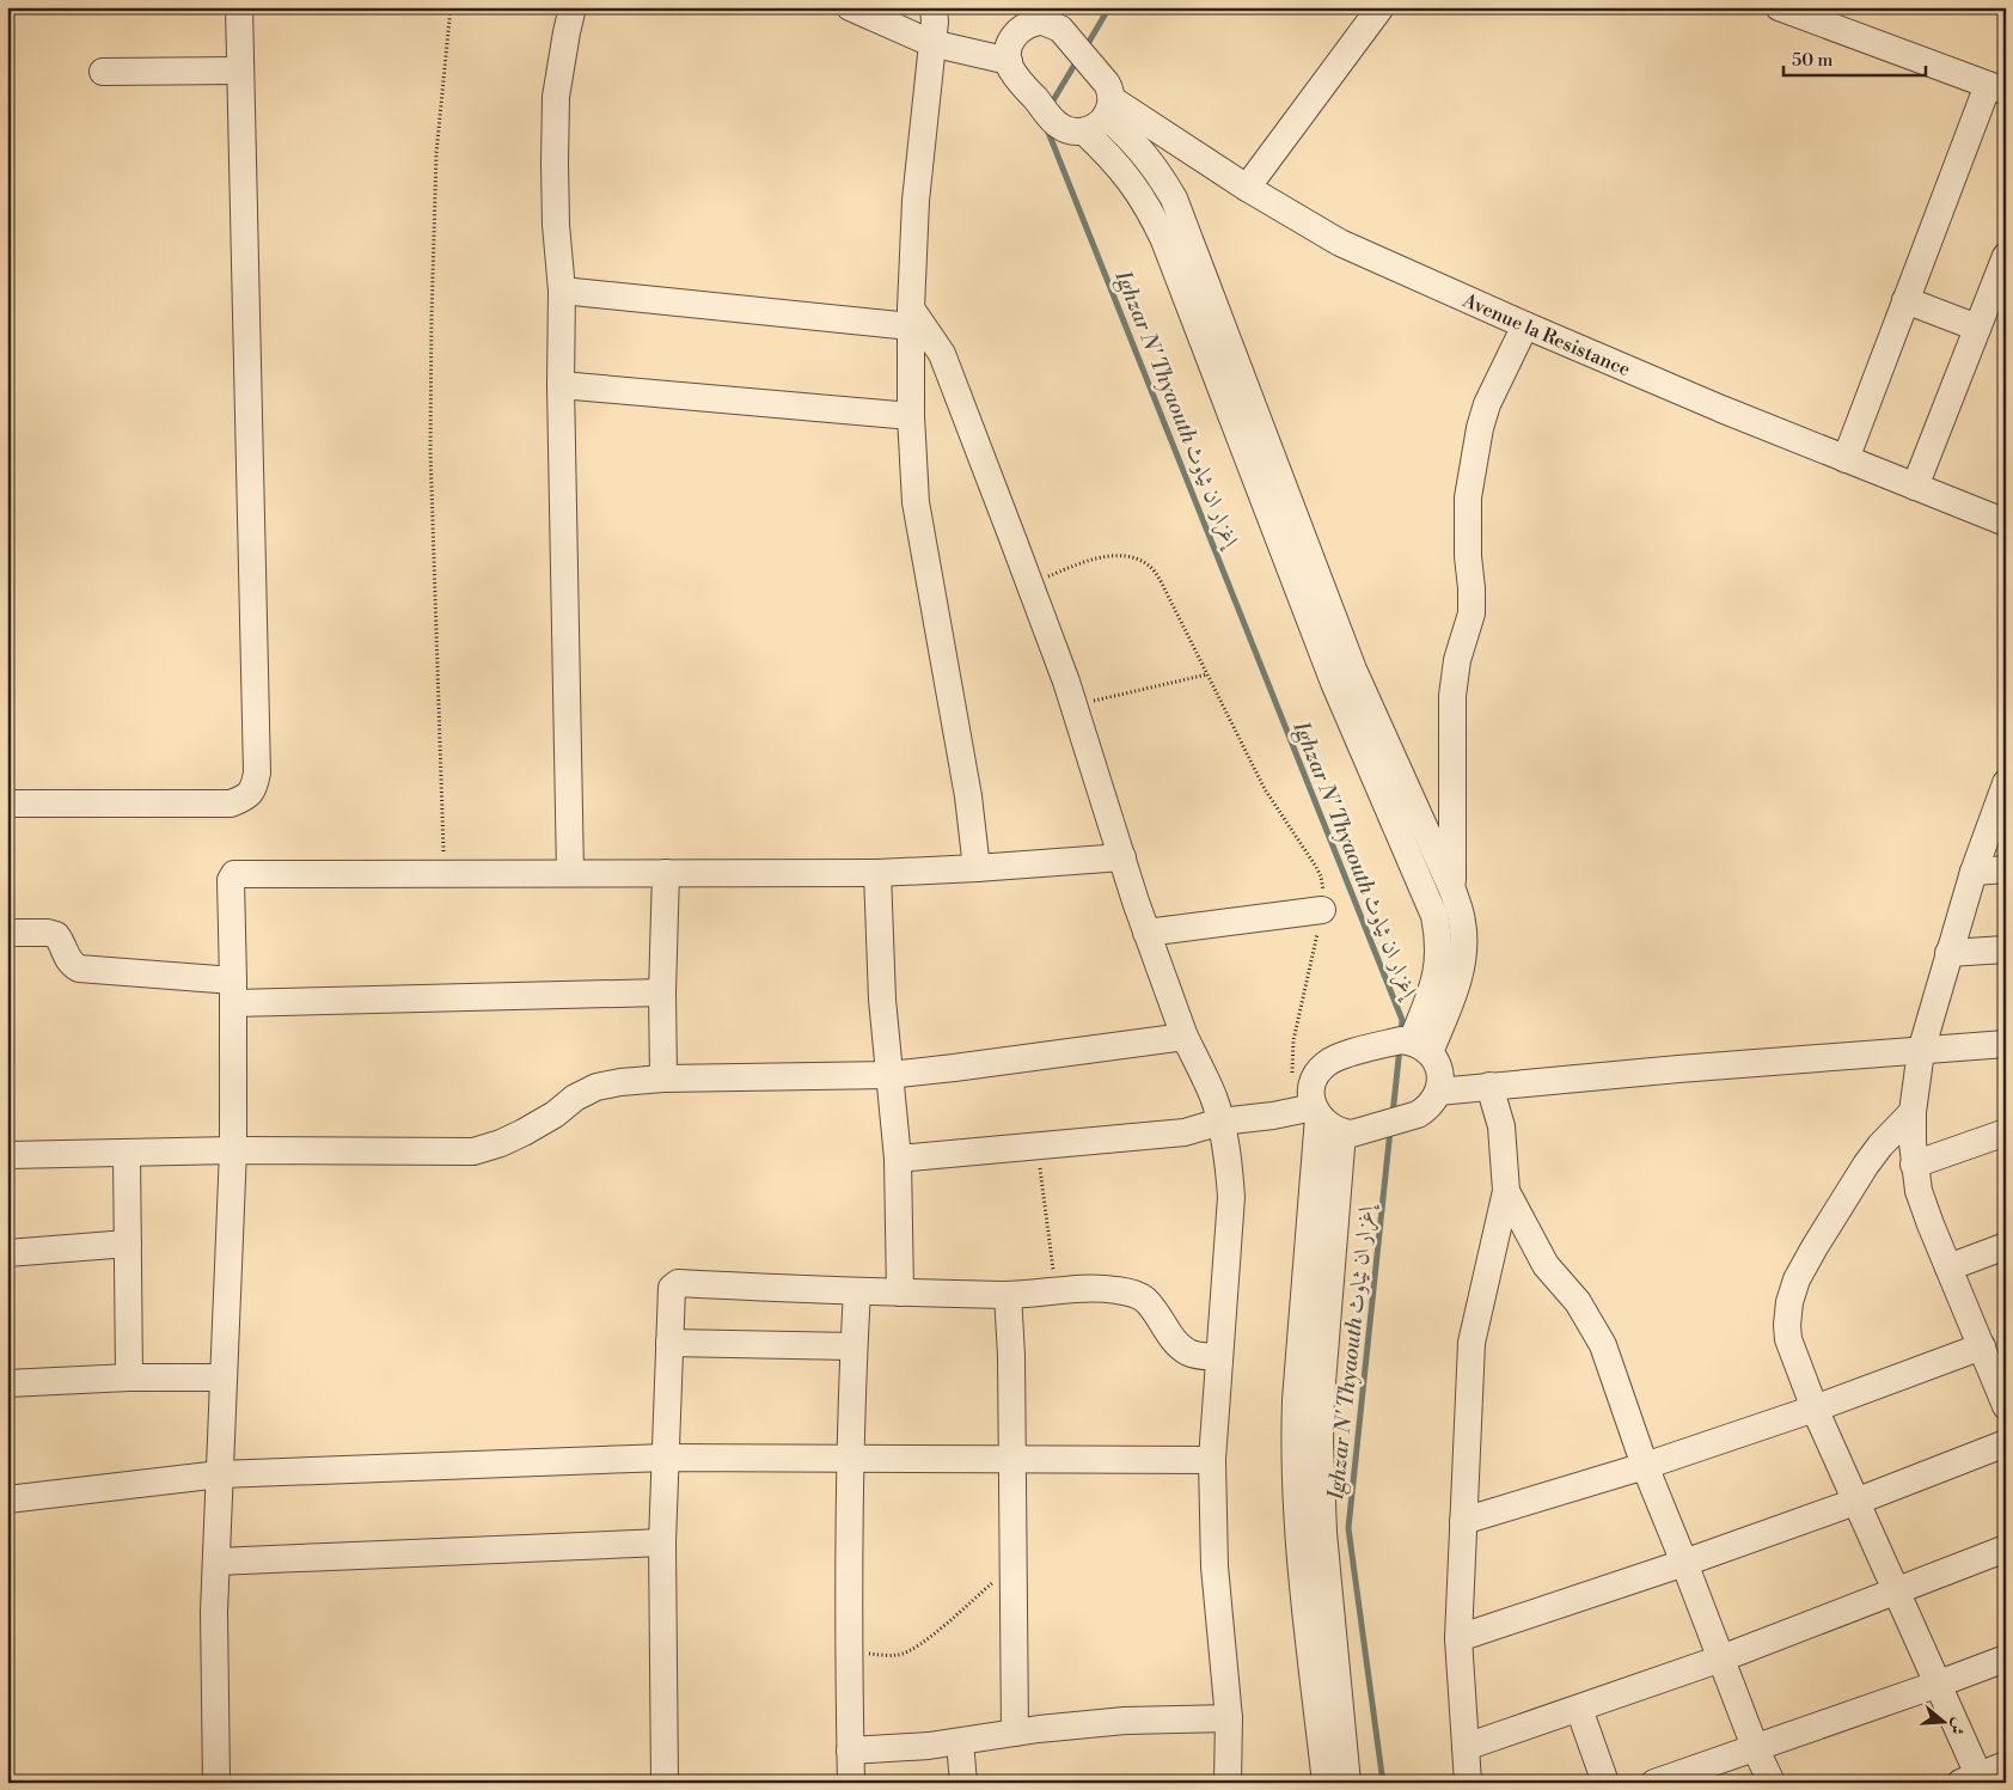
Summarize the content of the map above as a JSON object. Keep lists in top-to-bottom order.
{
  "streets": {
    "street": ["Avenue la Resistance"]
  },
  "water": ["Ighzar N' Thyaouth إغزار ان ثياوث"],
  "scale_bar": "50 m",
  "north": "right"
}
